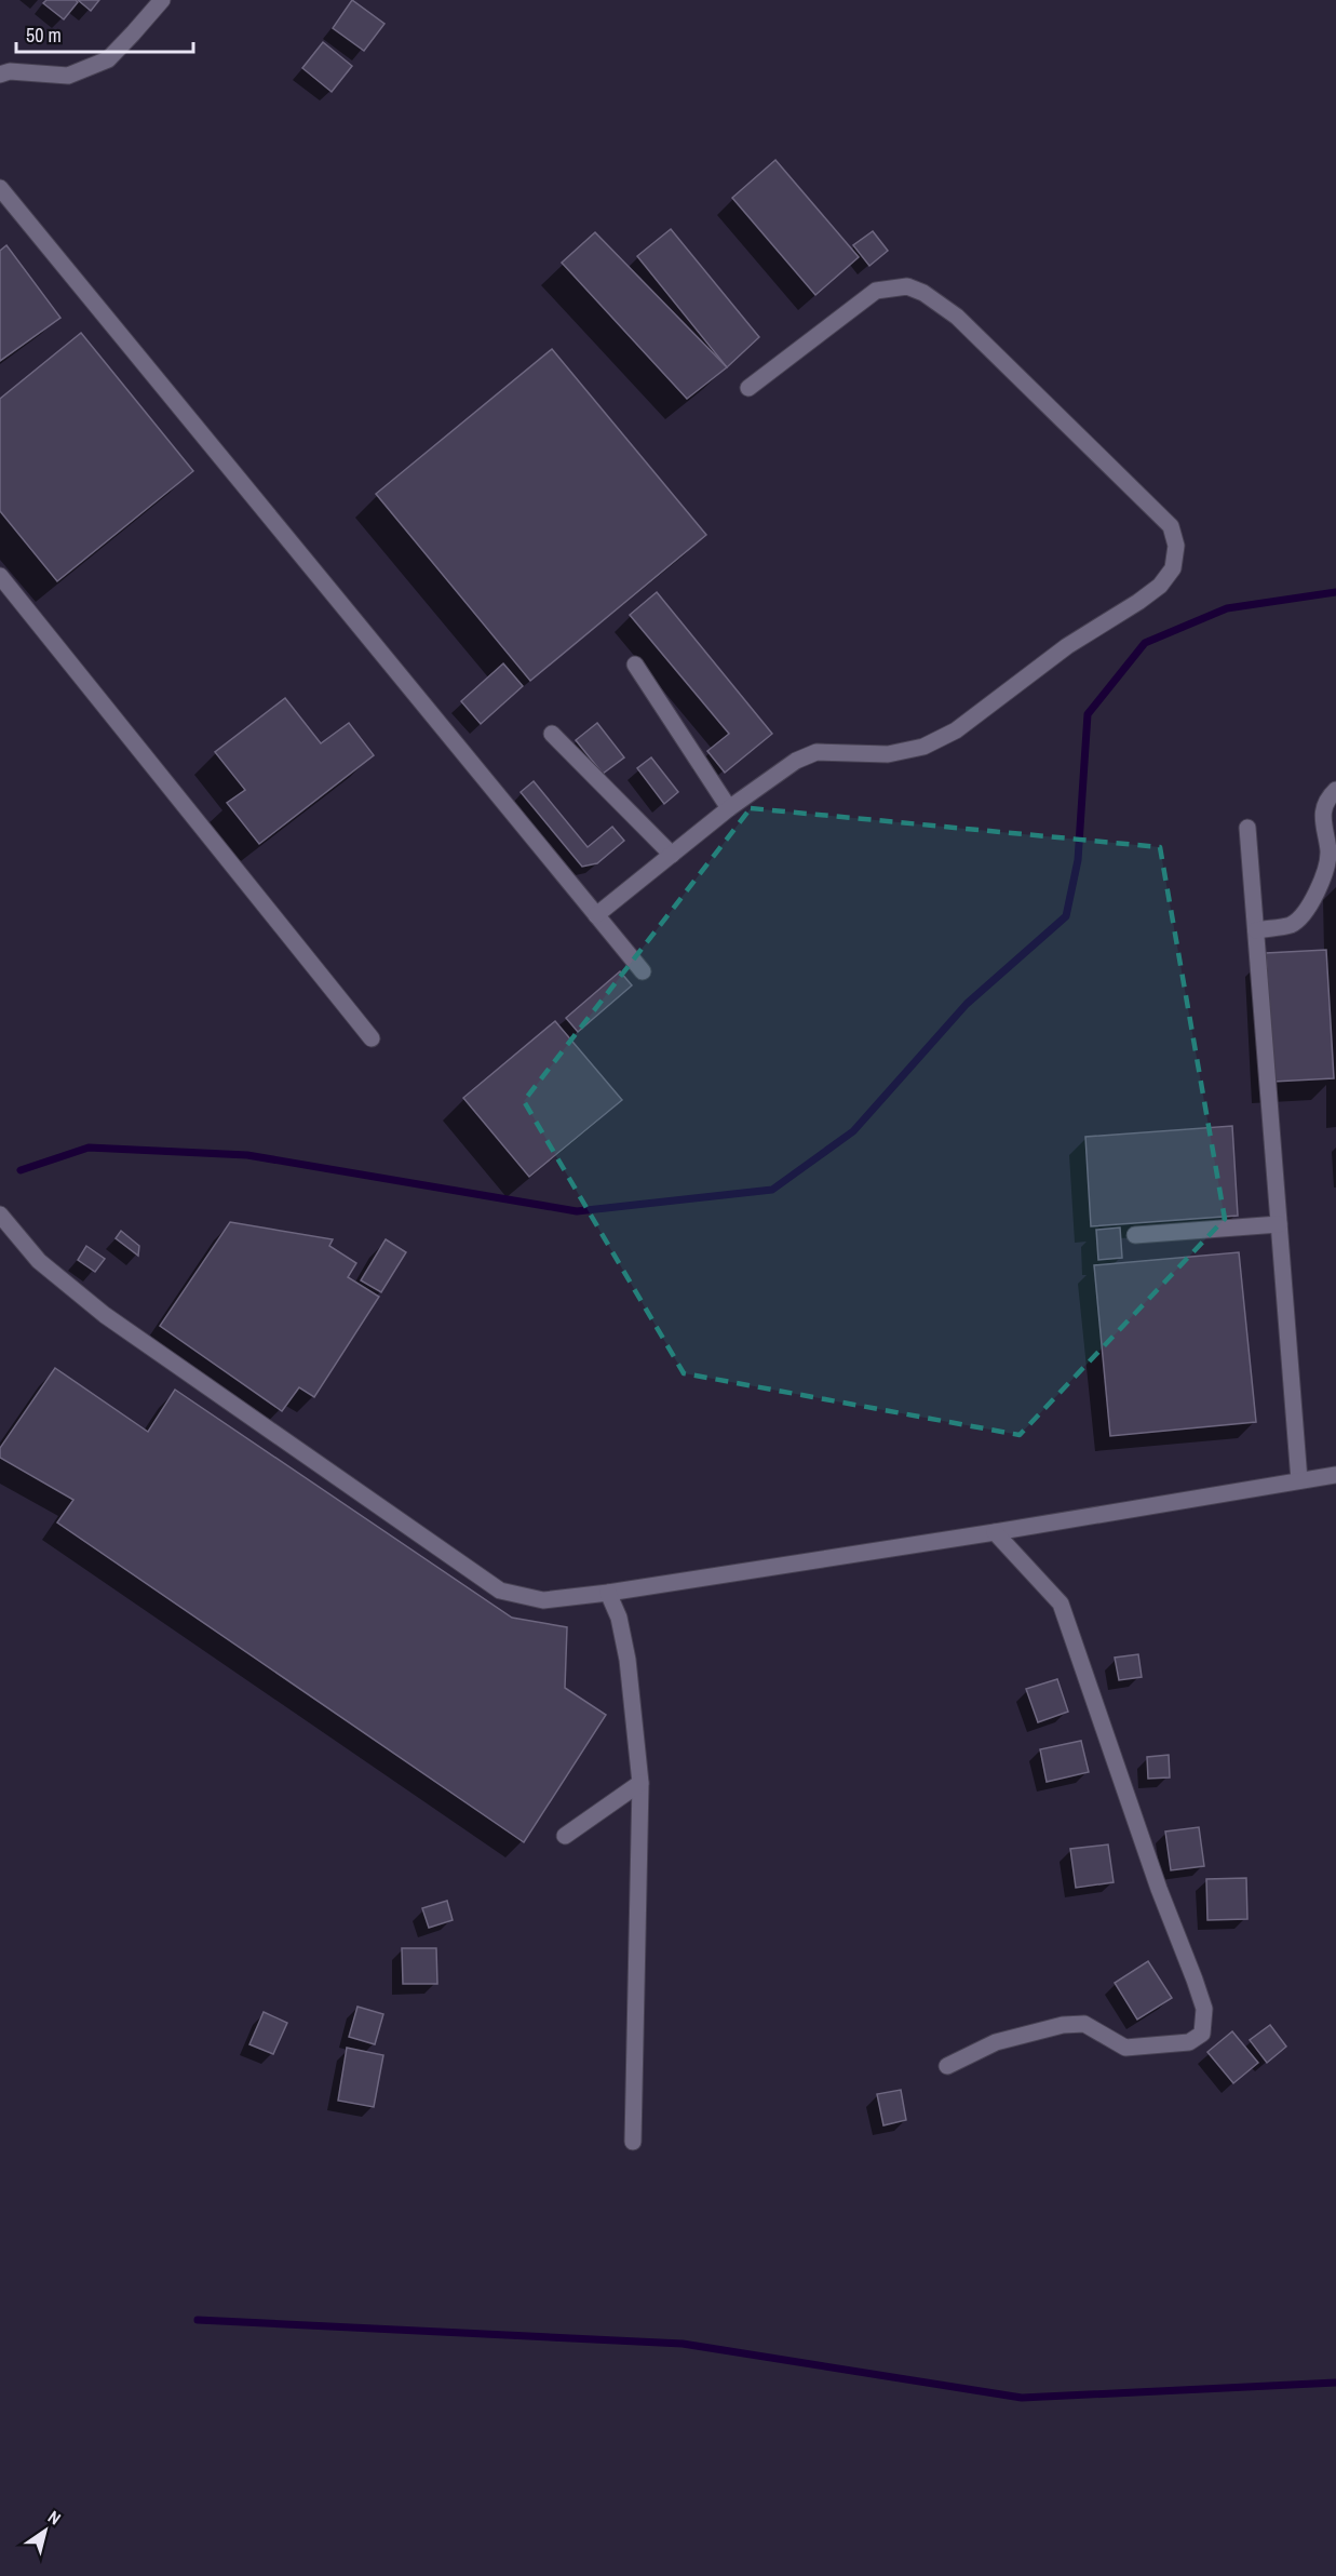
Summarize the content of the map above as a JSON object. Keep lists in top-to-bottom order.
{
  "scale_bar": "50 m",
  "north": "top right"
}
